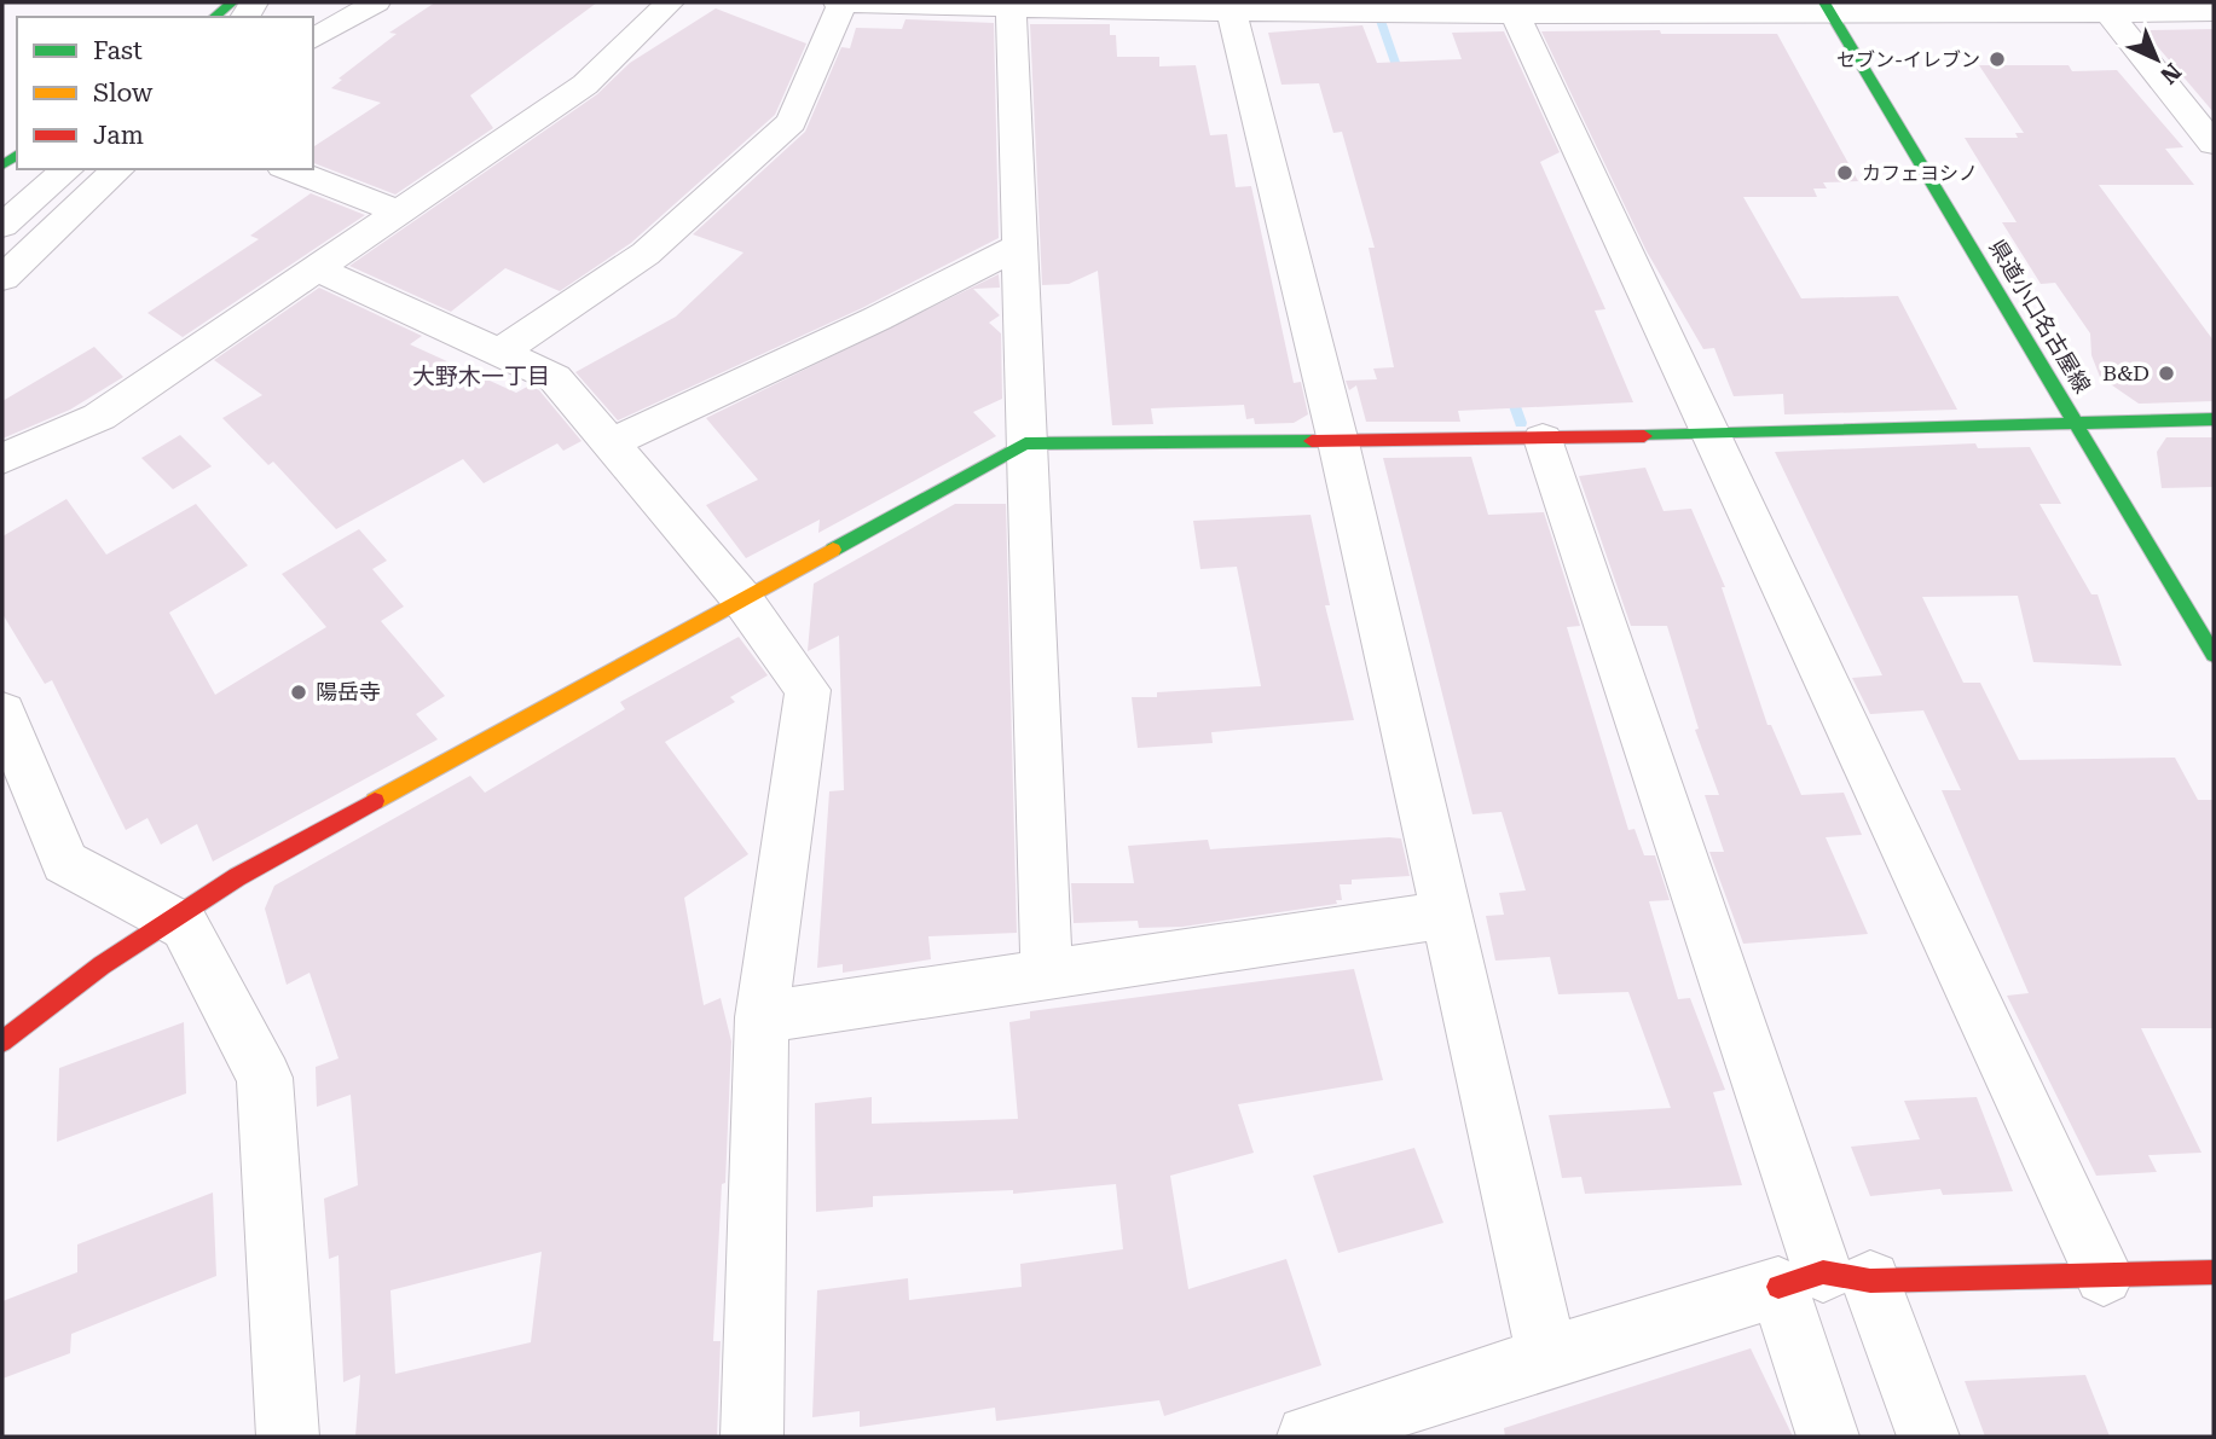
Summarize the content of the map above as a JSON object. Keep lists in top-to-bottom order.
{
  "streets": {
    "street": ["県道小口名古屋線"]
  },
  "districts": ["大野木一丁目"],
  "places": [
    "セブン-イレブン",
    "カフェヨシノ",
    "B&D",
    "陽岳寺"
  ],
  "legend": ["Fast", "Slow", "Jam"],
  "north": "bottom right"
}
